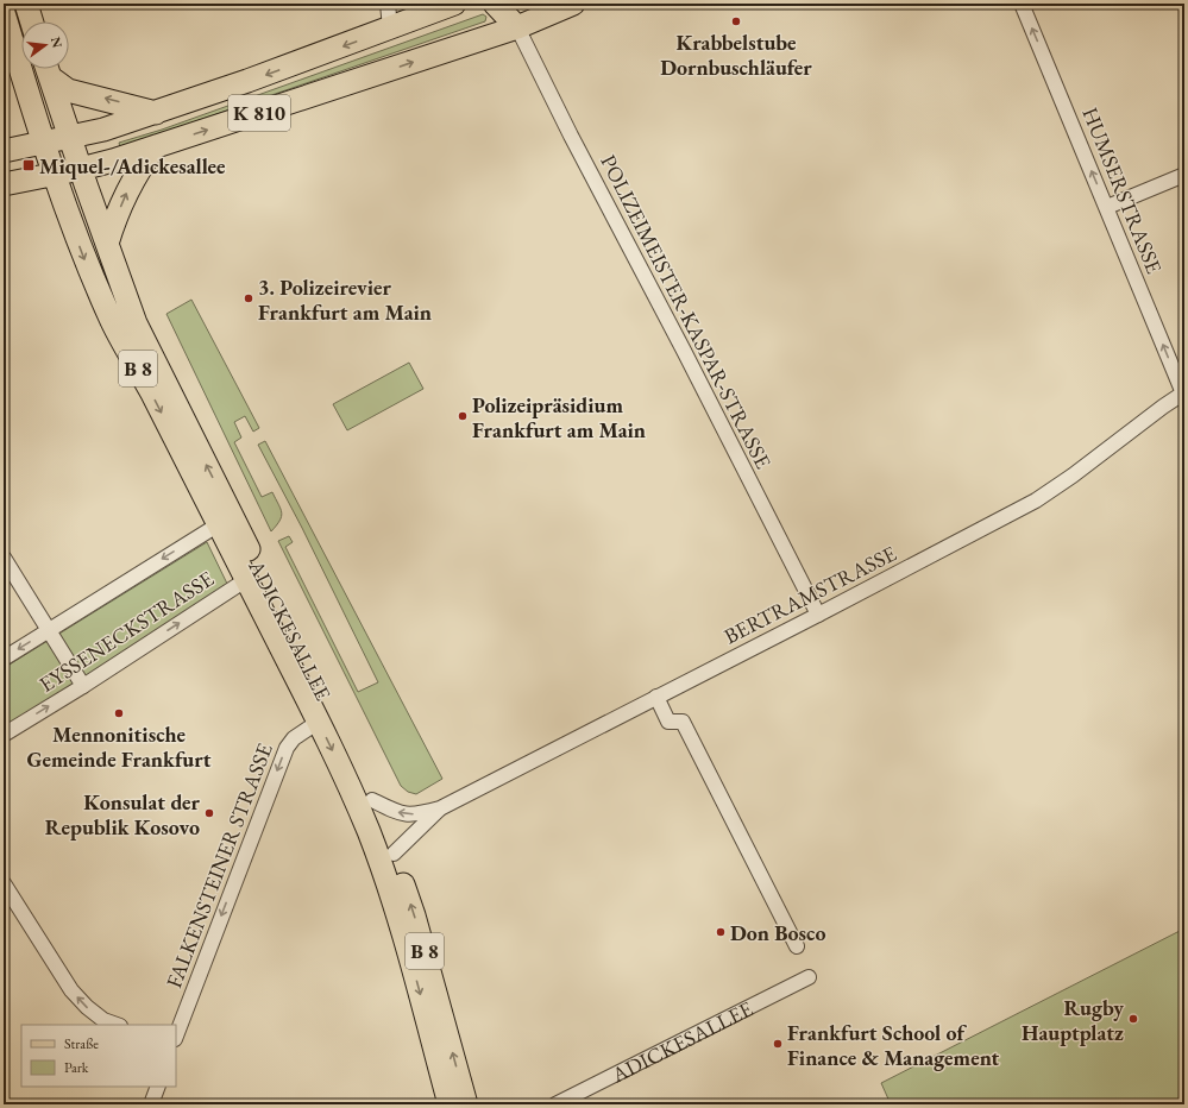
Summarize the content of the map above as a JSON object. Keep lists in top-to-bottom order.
{
  "streets": {
    "main road": ["K 810", "B 8", "ADICKESALLEE"],
    "street": [
      "HUMSERSTRASSE",
      "POLIZEIMEISTER-KASPAR-STRASSE",
      "BERTRAMSTRASSE",
      "EYSSENECKSTRASSE",
      "FALKENSTEINER STRASSE"
    ]
  },
  "crossings": [
    ["K 810", "POLIZEIMEISTER-KASPAR-STRASSE"],
    ["K 810", "B 8"],
    ["K 810", "ADICKESALLEE"],
    ["HUMSERSTRASSE", "BERTRAMSTRASSE"],
    ["POLIZEIMEISTER-KASPAR-STRASSE", "BERTRAMSTRASSE"],
    ["B 8", "ADICKESALLEE"],
    ["BERTRAMSTRASSE", "ADICKESALLEE"],
    ["ADICKESALLEE", "EYSSENECKSTRASSE"],
    ["ADICKESALLEE", "FALKENSTEINER STRASSE"]
  ],
  "one_way": ["HUMSERSTRASSE", "FALKENSTEINER STRASSE"],
  "places": {
    "other": [
      "Krabbelstube Dornbuschläufer",
      "3. Polizeirevier Frankfurt am Main",
      "Polizeipräsidium Frankfurt am Main",
      "Mennonitische Gemeinde Frankfurt",
      "Konsulat der Republik Kosovo",
      "Don Bosco",
      "Rugby Hauptplatz",
      "Frankfurt School of Finance & Management"
    ],
    "transit": ["Miquel-/Adickesallee"]
  },
  "legend": ["Straße", "Park"],
  "north": "right"
}
